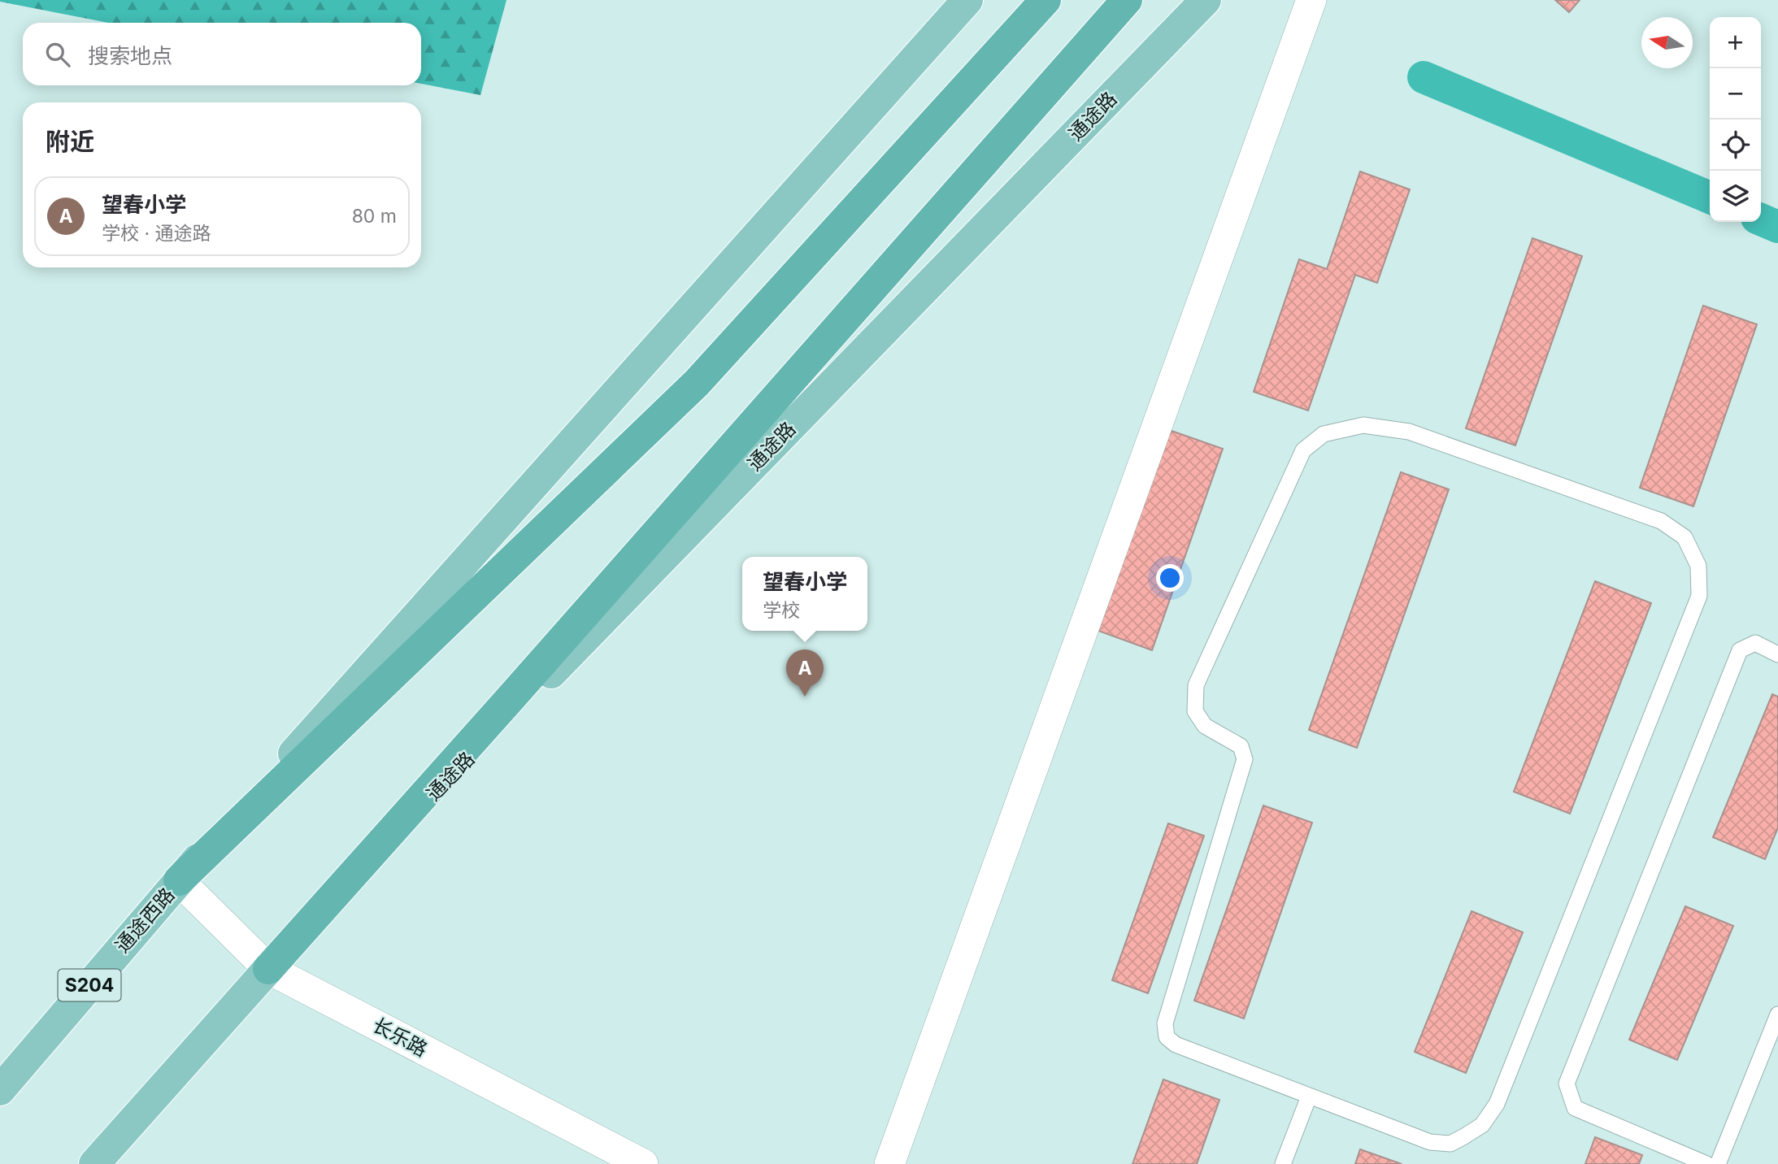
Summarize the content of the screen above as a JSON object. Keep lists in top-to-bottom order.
{
  "streets": {
    "main road": ["通途路", "通途西路", "S204"],
    "street": ["长乐路"]
  },
  "crossings": [
    ["通途西路", "长乐路"]
  ],
  "north": "left",
  "page": {
    "map_buttons": ["+", "−"],
    "search": "搜索地点",
    "heading": "附近",
    "list": [
      {
        "mark": "A",
        "name": "望春小学",
        "note": "学校 · 通途路",
        "value": "80 m"
      }
    ],
    "popup": ["望春小学", "学校"],
    "pins": "A"
  }
}
